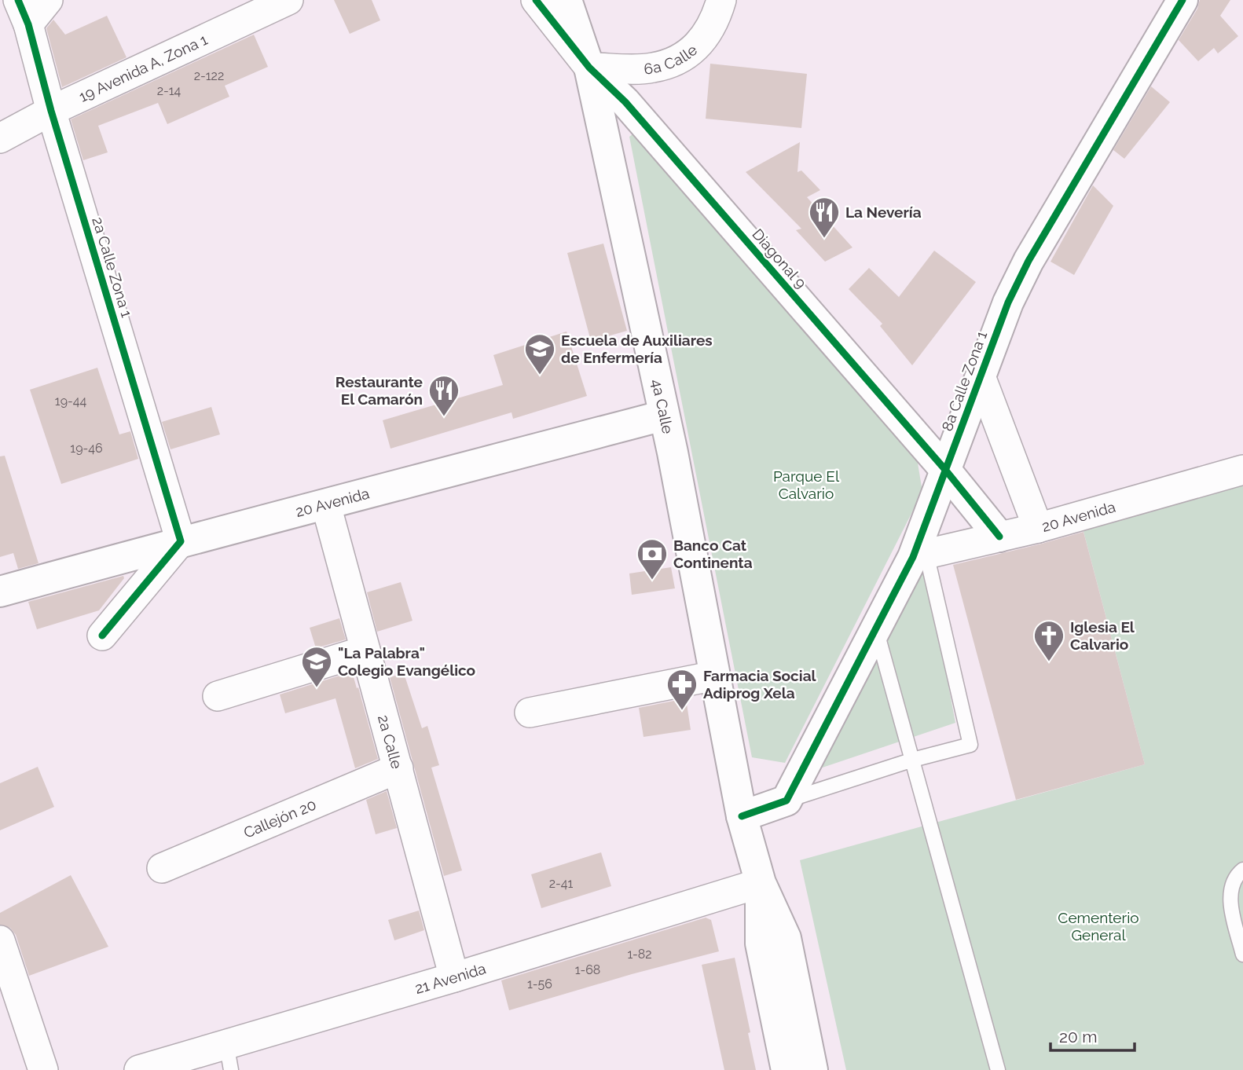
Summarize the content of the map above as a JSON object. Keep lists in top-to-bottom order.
{
  "streets": {
    "main road": [
      "Diagonal 9",
      "8a Calle Zona 1",
      "4a Calle",
      "20 Avenida"
    ],
    "street": [
      "6a Calle",
      "19 Avenida A, Zona 1",
      "2a Calle Zona 1",
      "2a Calle",
      "Callejón 20",
      "21 Avenida"
    ]
  },
  "crossings": [
    ["6a Calle", "Diagonal 9"],
    ["6a Calle", "4a Calle"],
    ["19 Avenida A, Zona 1", "2a Calle Zona 1"],
    ["Diagonal 9", "8a Calle Zona 1"],
    ["Diagonal 9", "4a Calle"],
    ["Diagonal 9", "20 Avenida"],
    ["2a Calle Zona 1", "20 Avenida"],
    ["8a Calle Zona 1", "20 Avenida"],
    ["4a Calle", "20 Avenida"],
    ["4a Calle", "21 Avenida"],
    ["20 Avenida", "2a Calle"],
    ["2a Calle", "Callejón 20"],
    ["2a Calle", "21 Avenida"]
  ],
  "parks": ["Parque El Calvario", "Cementerio General"],
  "places": {
    "restaurant": ["La Nevería", "Restaurante El Camarón"],
    "school or university": ["Escuela de Auxiliares de Enfermería", "\"La Palabra\" Colegio Evangélico"],
    "bank": ["Banco Cat Continenta"],
    "church": ["Iglesia El Calvario"],
    "pharmacy": ["Farmacia Social Adiprog Xela"]
  },
  "house_numbers": [
    "2-122",
    "2-14",
    "19-44",
    "19-46",
    "2-41",
    "1-82",
    "1-68",
    "1-56"
  ],
  "scale_bar": "20 m"
}
